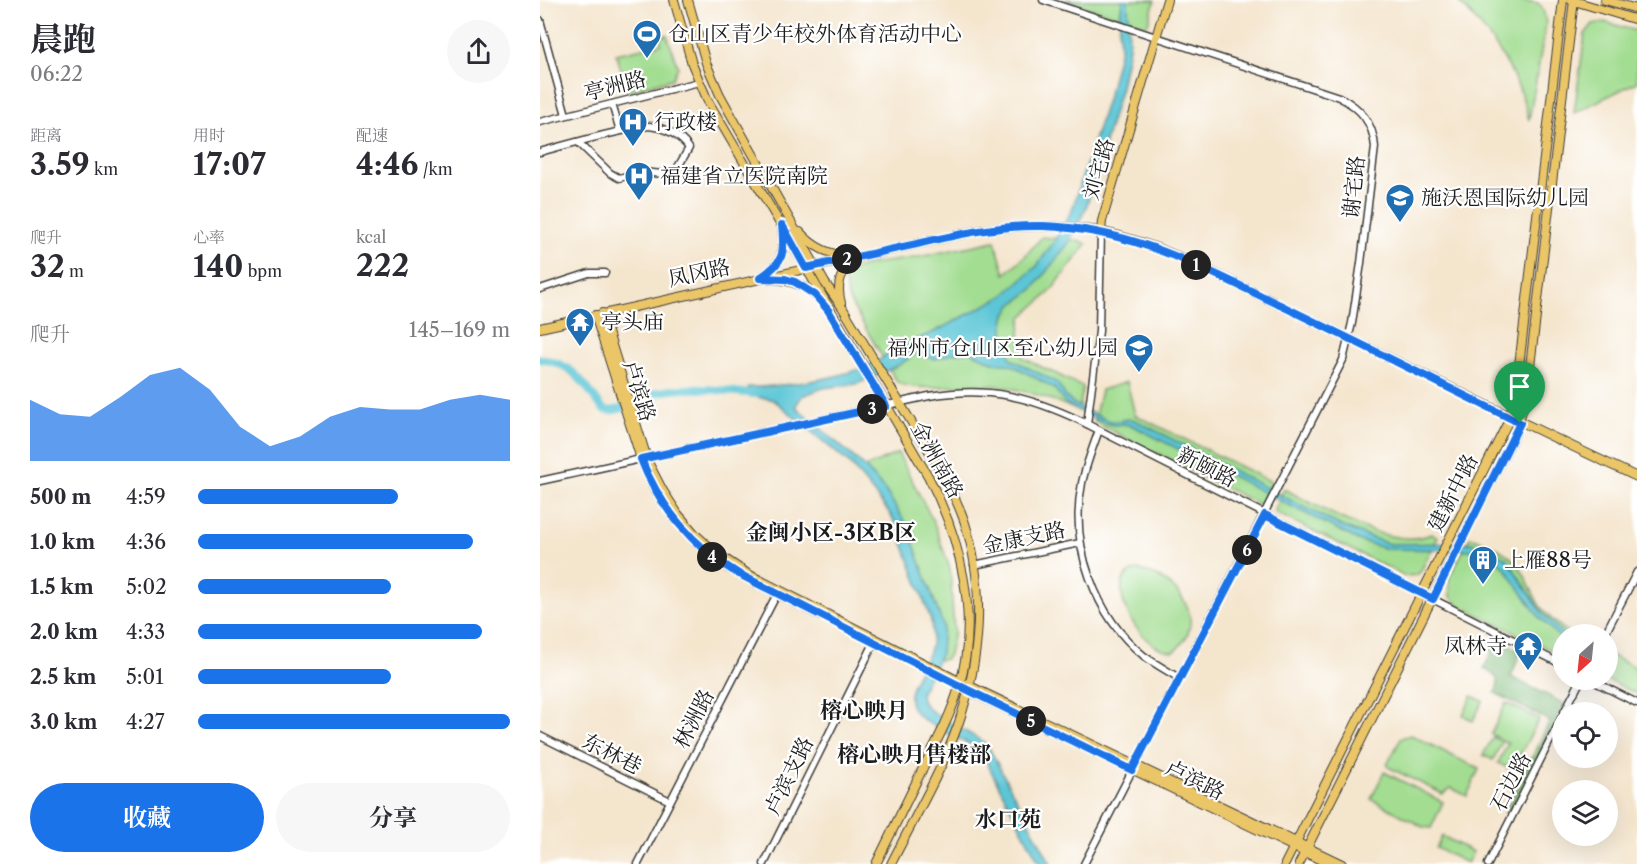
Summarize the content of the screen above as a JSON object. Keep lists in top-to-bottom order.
{
  "streets": {
    "main road": [
      "刘宅路",
      "凤冈路",
      "卢滨路",
      "金洲南路",
      "建新中路"
    ],
    "street": [
      "亭洲路",
      "谢宅路",
      "新颐路",
      "金康支路",
      "林洲路",
      "东林巷",
      "卢滨支路",
      "石边路"
    ]
  },
  "crossings": [
    ["亭洲路", "金洲南路"],
    ["刘宅路", "谢宅路"],
    ["刘宅路", "凤冈路"],
    ["刘宅路", "新颐路"],
    ["谢宅路", "凤冈路"],
    ["谢宅路", "卢滨路"],
    ["谢宅路", "新颐路"],
    ["谢宅路", "金康支路"],
    ["凤冈路", "卢滨路"],
    ["凤冈路", "金洲南路"],
    ["凤冈路", "建新中路"],
    ["卢滨路", "金洲南路"],
    ["卢滨路", "新颐路"],
    ["卢滨路", "建新中路"],
    ["卢滨路", "林洲路"],
    ["卢滨路", "卢滨支路"],
    ["金洲南路", "新颐路"],
    ["金洲南路", "金康支路"],
    ["新颐路", "建新中路"],
    ["新颐路", "金康支路"],
    ["林洲路", "东林巷"]
  ],
  "districts": [
    "金闽小区-3区B区",
    "榕心映月",
    "榕心映月售楼部",
    "水口苑"
  ],
  "places": {
    "sports": ["仓山区青少年校外体育活动中心"],
    "hospital": ["行政楼", "福建省立医院南院"],
    "school or university": ["施沃恩国际幼儿园", "福州市仓山区至心幼儿园"],
    "temple": ["亭头庙", "凤林寺"],
    "building": ["上雁88号"]
  },
  "north": "bottom left",
  "page": {
    "heading": ["晨跑", "06:22"],
    "stats": [
      ["距离", "3.59 km"],
      ["用时", "17:07"],
      ["配速", "4:46 /km"],
      ["爬升", "32 m"],
      ["心率", "140 bpm"],
      ["kcal", "222"]
    ],
    "pins": [
      "2",
      "1",
      "3",
      "6",
      "4",
      "5"
    ],
    "chart": ["爬升", "145–169 m"],
    "list": [
      {
        "name": "500 m",
        "note": "4:59"
      },
      {
        "name": "1.0 km",
        "note": "4:36"
      },
      {
        "name": "1.5 km",
        "note": "5:02"
      },
      {
        "name": "2.0 km",
        "note": "4:33"
      },
      {
        "name": "2.5 km",
        "note": "5:01"
      },
      {
        "name": "3.0 km",
        "note": "4:27"
      }
    ],
    "buttons": ["收藏", "分享"]
  }
}
